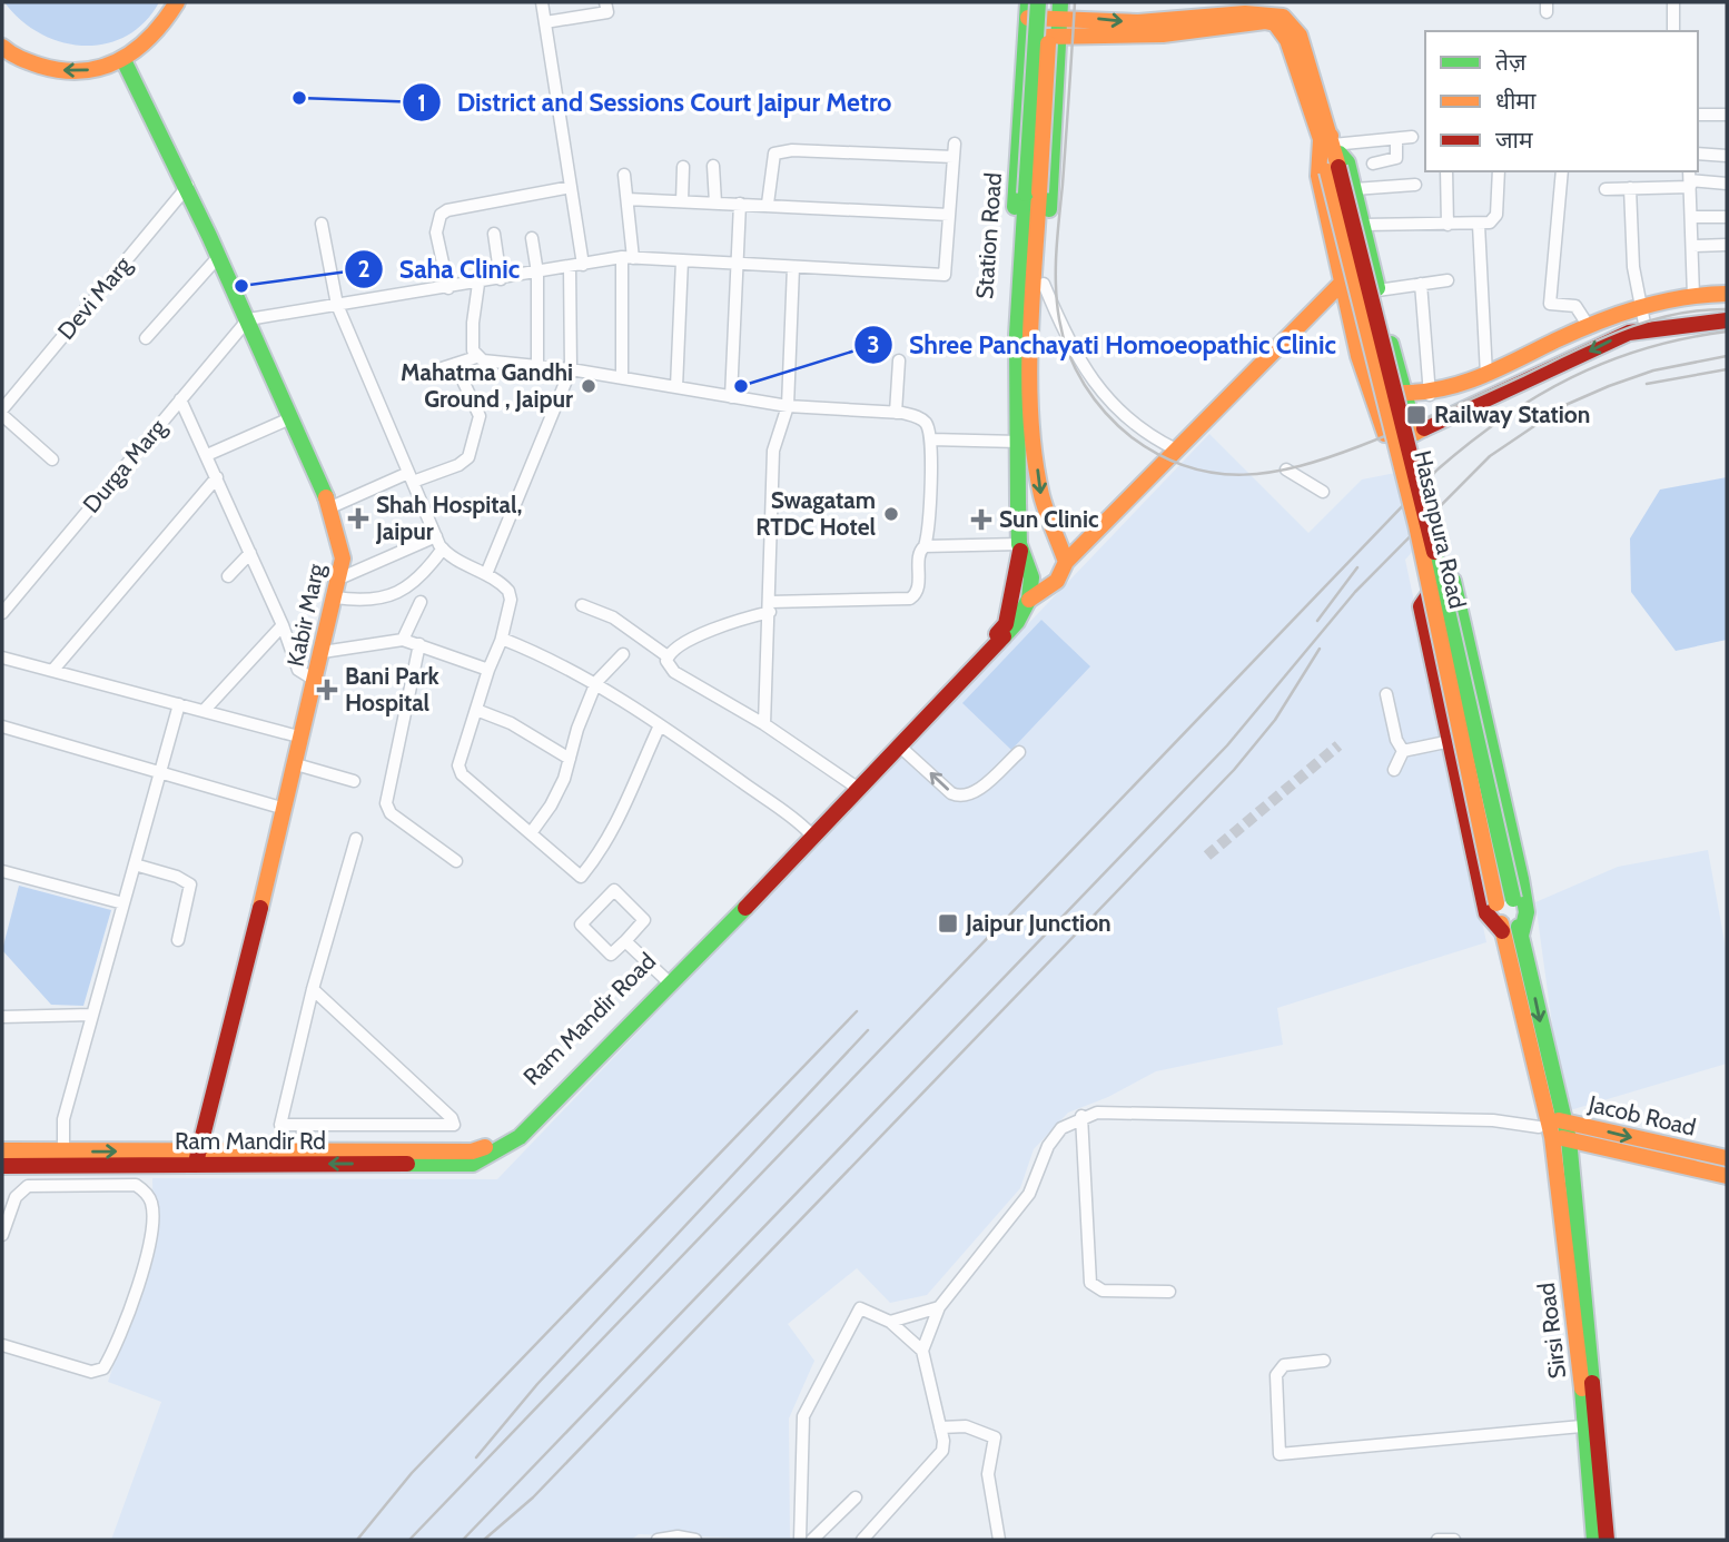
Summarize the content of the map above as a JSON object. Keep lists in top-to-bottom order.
{
  "streets": {
    "street": [
      "Station Road",
      "Devi Marg",
      "Durga Marg",
      "Hasanpura Road",
      "Kabir Marg",
      "Ram Mandir Road",
      "Jacob Road",
      "Ram Mandir Rd",
      "Sirsi Road"
    ]
  },
  "crossings": [
    ["Station Road", "Hasanpura Road"],
    ["Station Road", "Ram Mandir Road"],
    ["Devi Marg", "Kabir Marg"],
    ["Durga Marg", "Kabir Marg"],
    ["Hasanpura Road", "Jacob Road"],
    ["Hasanpura Road", "Sirsi Road"],
    ["Kabir Marg", "Ram Mandir Rd"],
    ["Ram Mandir Road", "Ram Mandir Rd"],
    ["Jacob Road", "Sirsi Road"]
  ],
  "one_way": ["Ram Mandir Rd"],
  "places": {
    "other": [
      "District and Sessions Court Jaipur Metro",
      "Saha Clinic",
      "Mahatma Gandhi Ground , Jaipur",
      "Shree Panchayati Homoeopathic Clinic",
      "Swagatam RTDC Hotel"
    ],
    "transit": ["Railway Station", "Jaipur Junction"],
    "health": ["Shah Hospital, Jaipur", "Sun Clinic", "Bani Park Hospital"]
  },
  "legend": ["तेज़", "धीमा", "जाम"]
}
